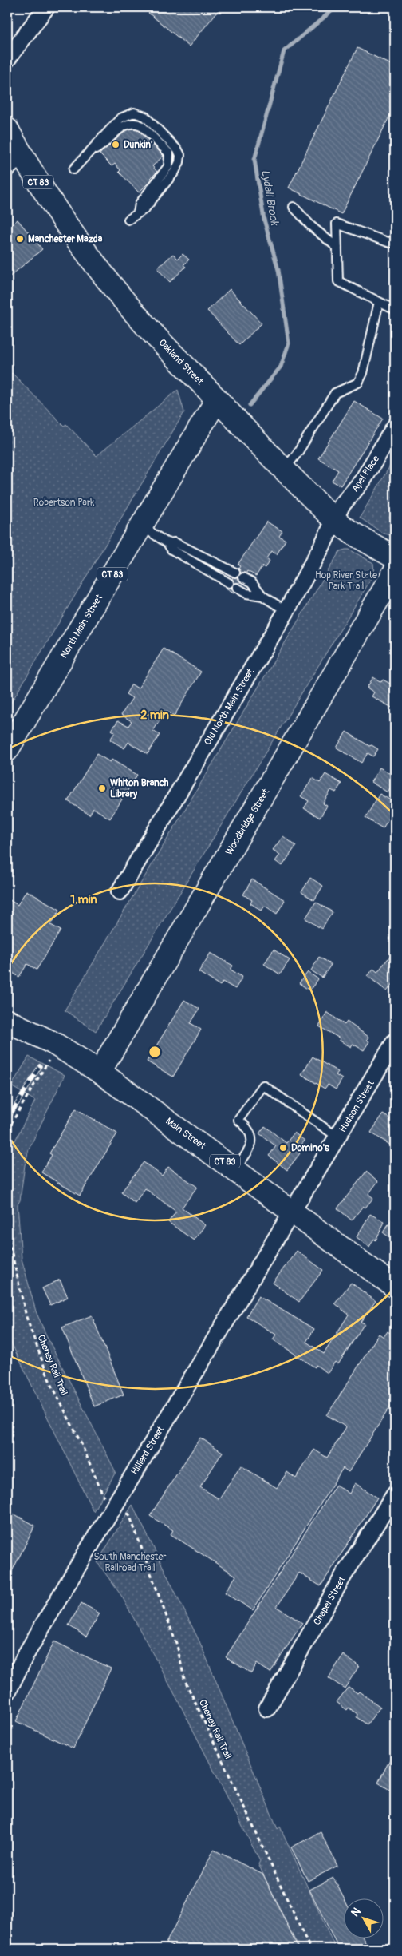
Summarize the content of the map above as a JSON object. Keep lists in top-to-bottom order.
{
  "streets": {
    "main road": [
      "CT 83",
      "Oakland Street",
      "North Main Street",
      "Woodbridge Street",
      "Main Street"
    ],
    "street": [
      "Apel Place",
      "Old North Main Street",
      "Hudson Street",
      "Hilliard Street",
      "Chapel Street"
    ],
    "path": ["Cheney Rail Trail"]
  },
  "crossings": [
    ["Oakland Street", "Apel Place"],
    ["Oakland Street", "North Main Street"],
    ["Oakland Street", "Old North Main Street"],
    ["Apel Place", "Old North Main Street"],
    ["Woodbridge Street", "Main Street"],
    ["Hudson Street", "Main Street"],
    ["Hudson Street", "Hilliard Street"],
    ["Main Street", "Hilliard Street"]
  ],
  "water": ["Lydall Brook"],
  "parks": ["Robertson Park", "Hop River State Park Trail", "South Manchester Railroad Trail"],
  "places": [
    "Dunkin'",
    "Manchester Mazda",
    "Whiton Branch Library",
    "Domino's"
  ],
  "north": "top left",
  "rings": ["2 min", "1 min"]
}
